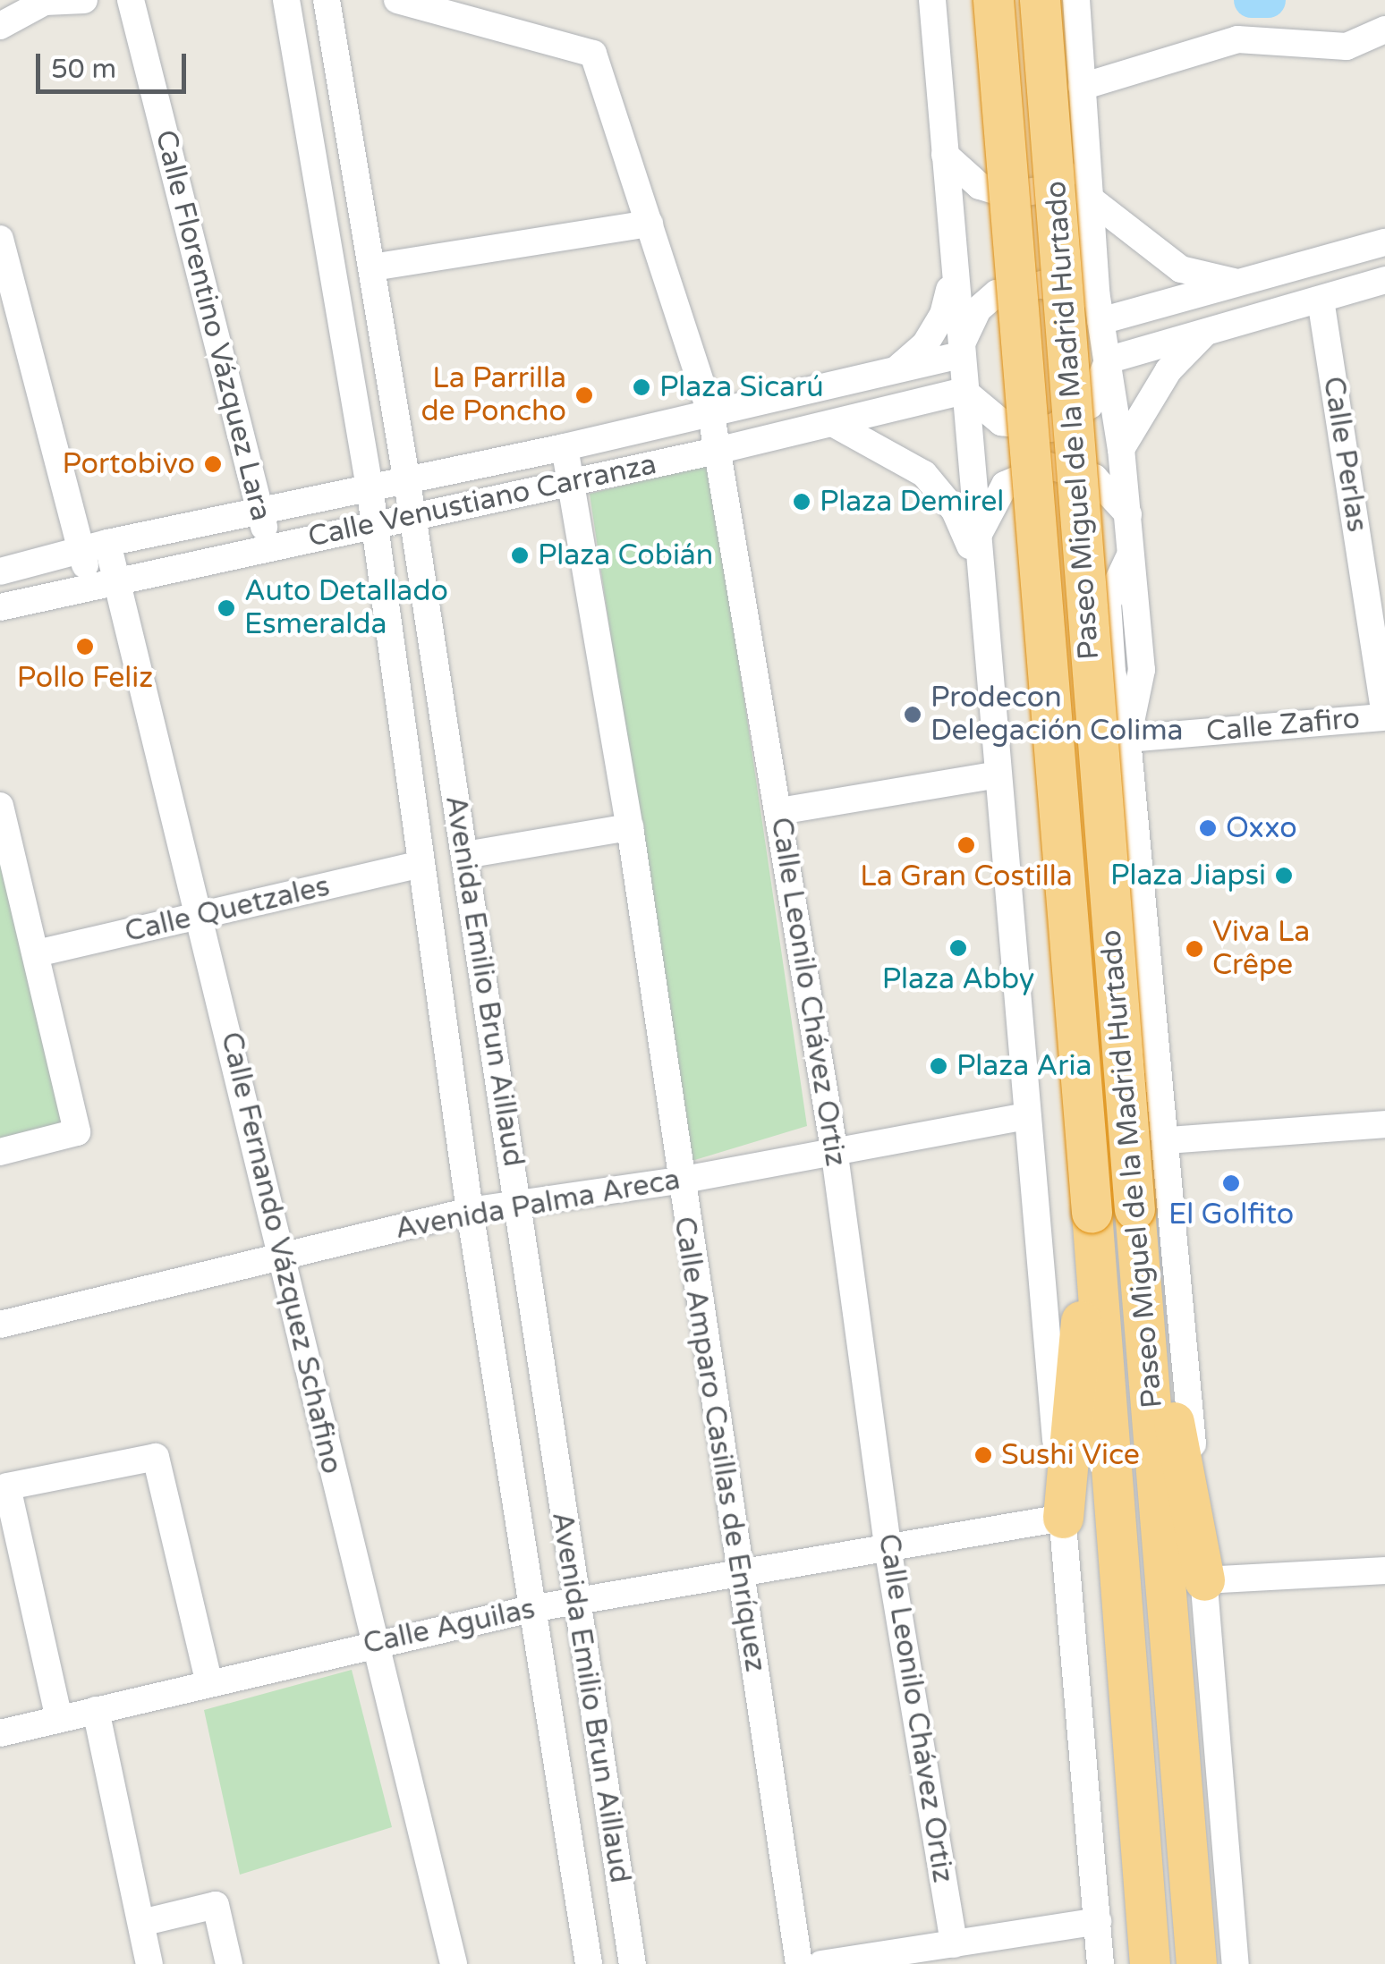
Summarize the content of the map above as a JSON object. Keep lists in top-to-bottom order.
{
  "streets": {
    "highway": ["Paseo Miguel de la Madrid Hurtado"],
    "street": [
      "Calle Florentino Vázquez Lara",
      "Calle Perlas",
      "Calle Venustiano Carranza",
      "Calle Zafiro",
      "Calle Quetzales",
      "Avenida Emilio Brun Aillaud",
      "Calle Leonilo Chávez Ortiz",
      "Avenida Palma Areca",
      "Calle Fernando Vázquez Schafino",
      "Calle Amparo Casillas de Enríquez",
      "Calle Aguilas"
    ]
  },
  "crossings": [
    ["Calle Florentino Vázquez Lara", "Calle Venustiano Carranza"],
    ["Calle Perlas", "Calle Zafiro"],
    ["Calle Venustiano Carranza", "Avenida Emilio Brun Aillaud"],
    ["Calle Venustiano Carranza", "Calle Leonilo Chávez Ortiz"],
    ["Calle Venustiano Carranza", "Calle Fernando Vázquez Schafino"],
    ["Calle Venustiano Carranza", "Calle Amparo Casillas de Enríquez"],
    ["Calle Quetzales", "Avenida Emilio Brun Aillaud"],
    ["Calle Quetzales", "Calle Fernando Vázquez Schafino"],
    ["Avenida Emilio Brun Aillaud", "Avenida Palma Areca"],
    ["Avenida Emilio Brun Aillaud", "Calle Aguilas"],
    ["Calle Leonilo Chávez Ortiz", "Avenida Palma Areca"],
    ["Calle Leonilo Chávez Ortiz", "Calle Aguilas"],
    ["Avenida Palma Areca", "Calle Fernando Vázquez Schafino"],
    ["Avenida Palma Areca", "Calle Amparo Casillas de Enríquez"],
    ["Calle Fernando Vázquez Schafino", "Calle Aguilas"],
    ["Calle Amparo Casillas de Enríquez", "Calle Aguilas"]
  ],
  "places": [
    "Plaza Sicarú",
    "La Parrilla de Poncho",
    "Portobivo",
    "Plaza Demirel",
    "Plaza Cobián",
    "Auto Detallado Esmeralda",
    "Pollo Feliz",
    "Prodecon Delegación Colima",
    "Oxxo",
    "La Gran Costilla",
    "Plaza Jiapsi",
    "Plaza Abby",
    "Viva La Crêpe",
    "Plaza Aria",
    "El Golfito",
    "Sushi Vice"
  ],
  "scale_bar": "50 m"
}
